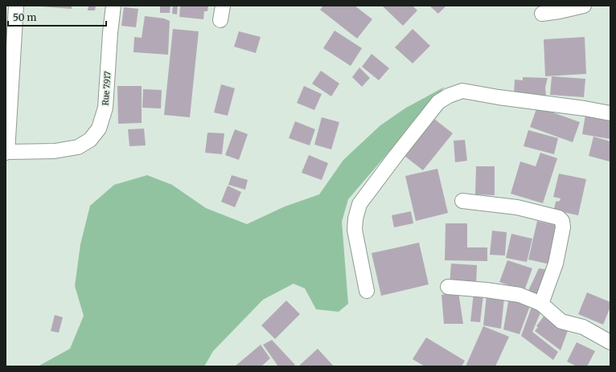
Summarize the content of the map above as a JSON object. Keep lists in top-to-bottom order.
{
  "streets": {
    "street": ["Rue 7.917"]
  },
  "scale_bar": "50 m"
}
